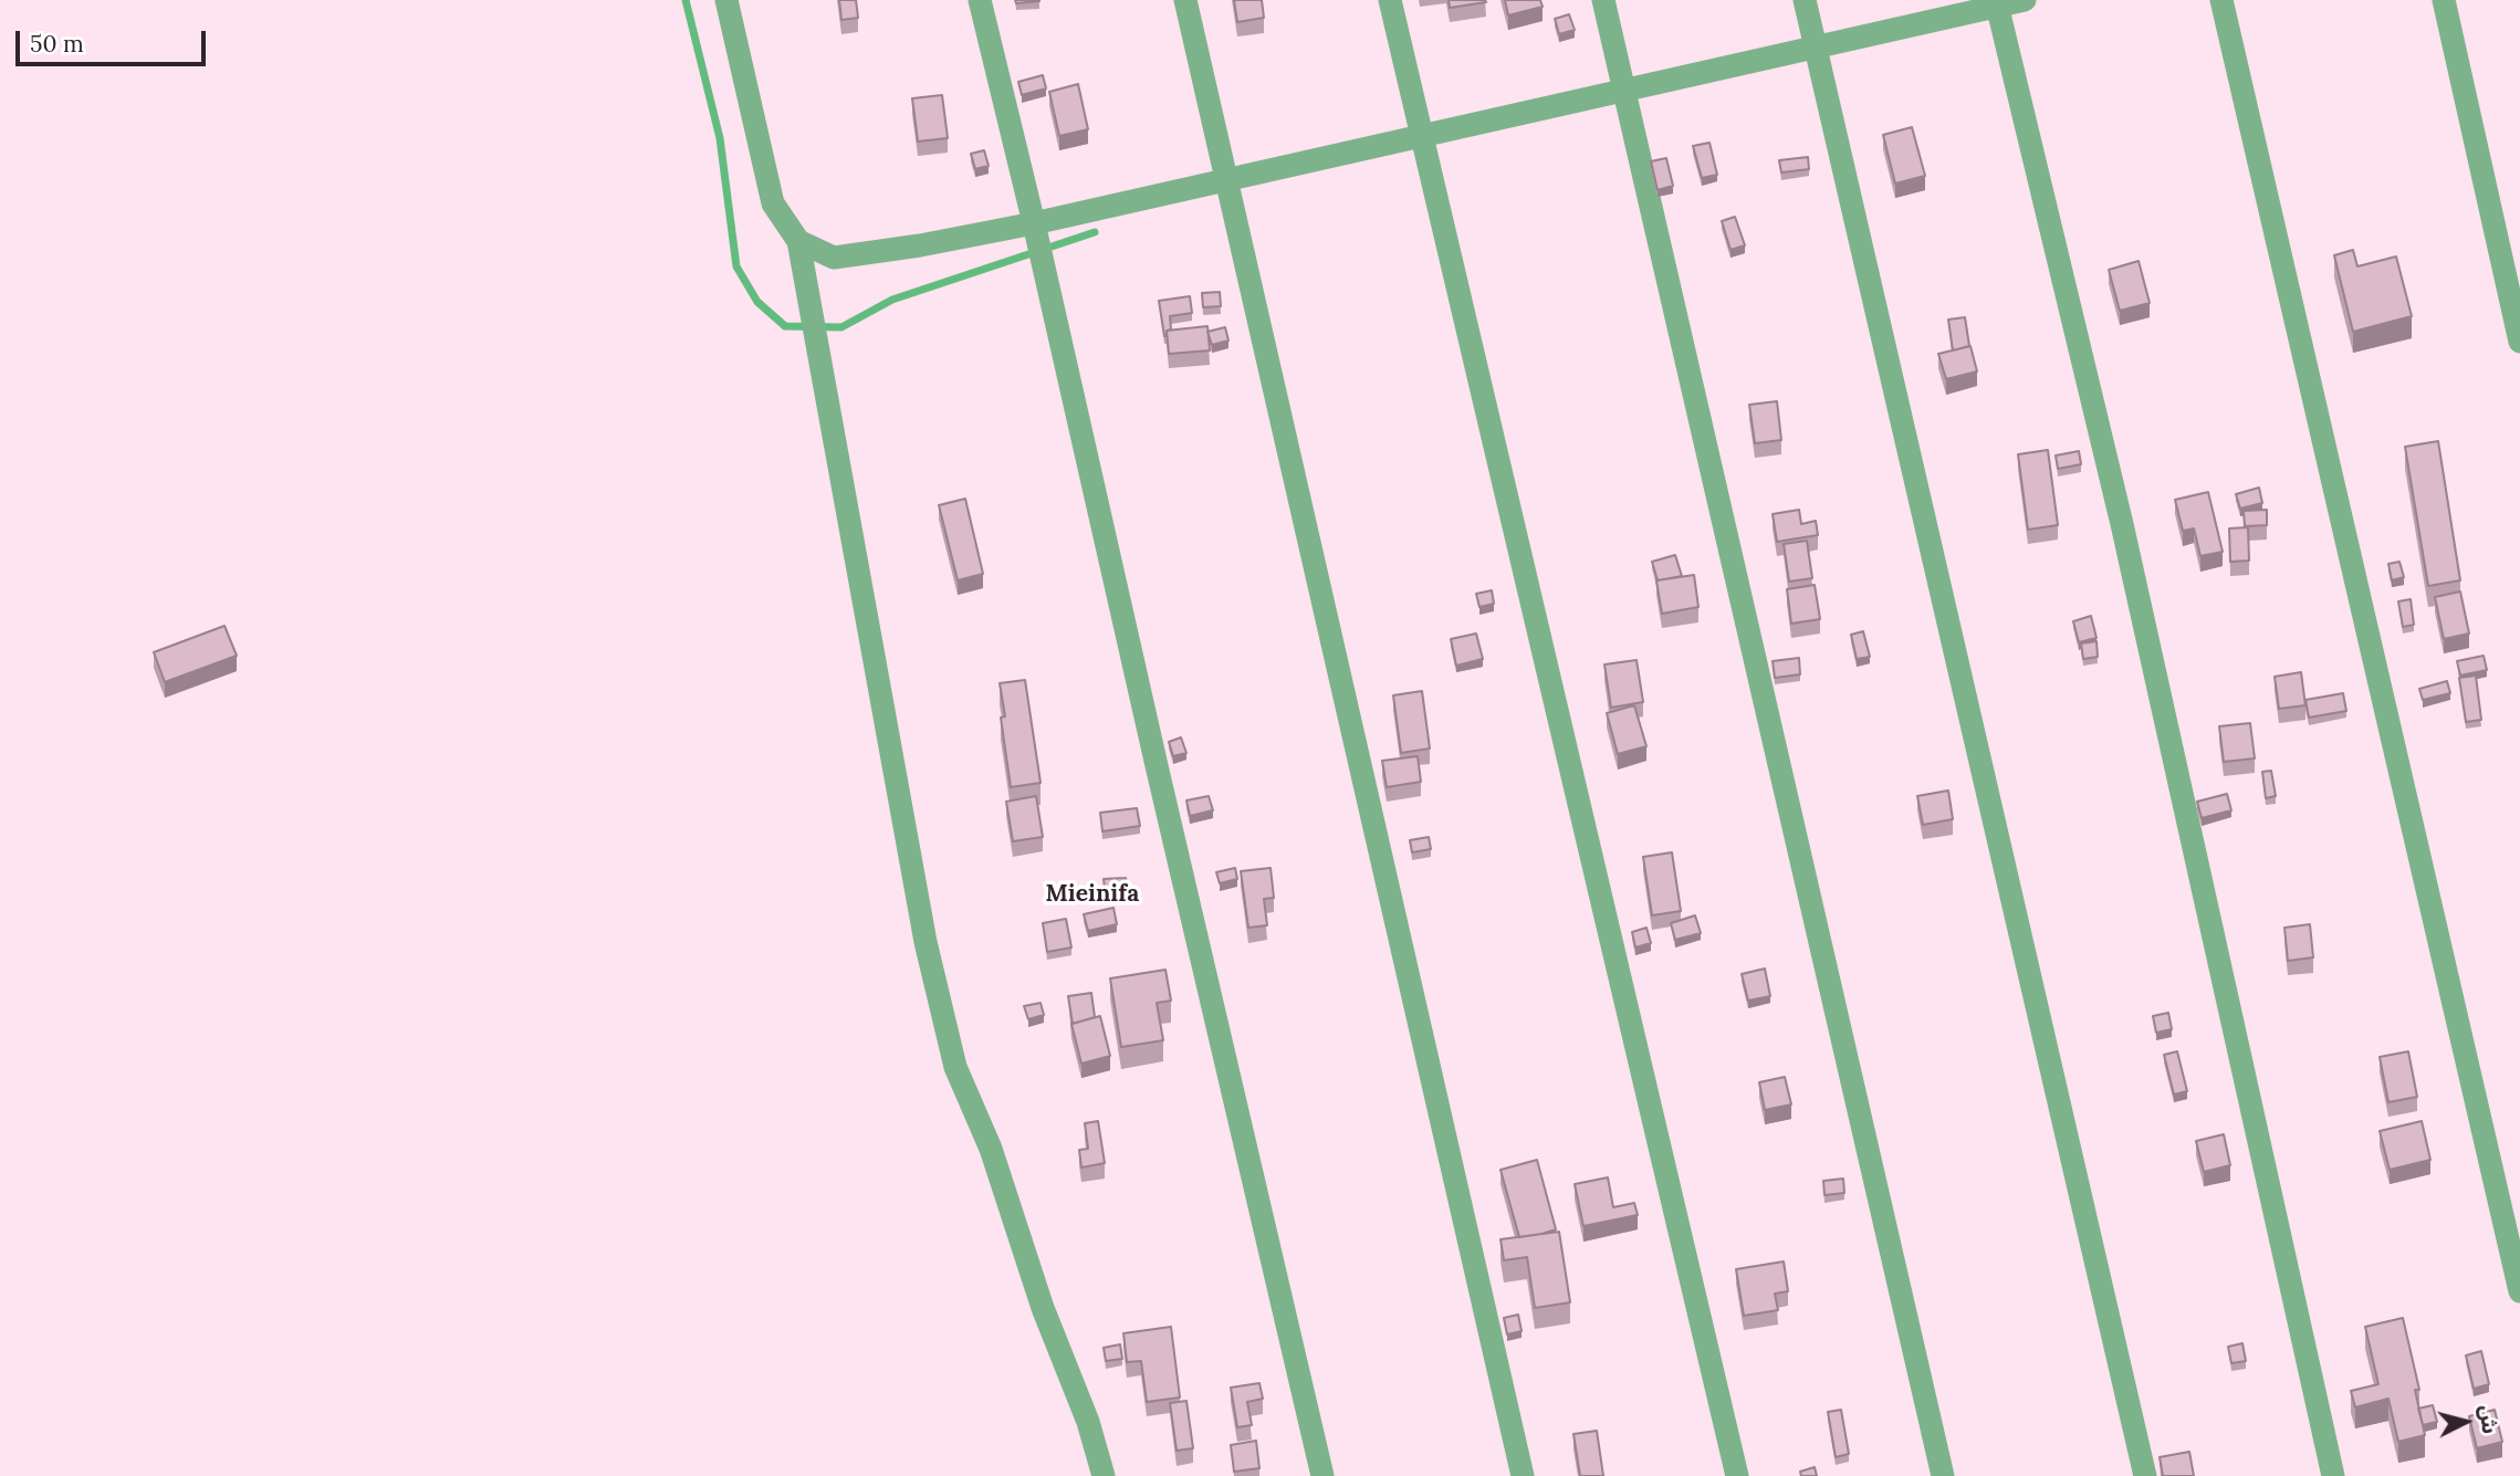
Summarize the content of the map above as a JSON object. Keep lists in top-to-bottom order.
{
  "districts": ["Mieinifa"],
  "scale_bar": "50 m",
  "north": "right"
}
